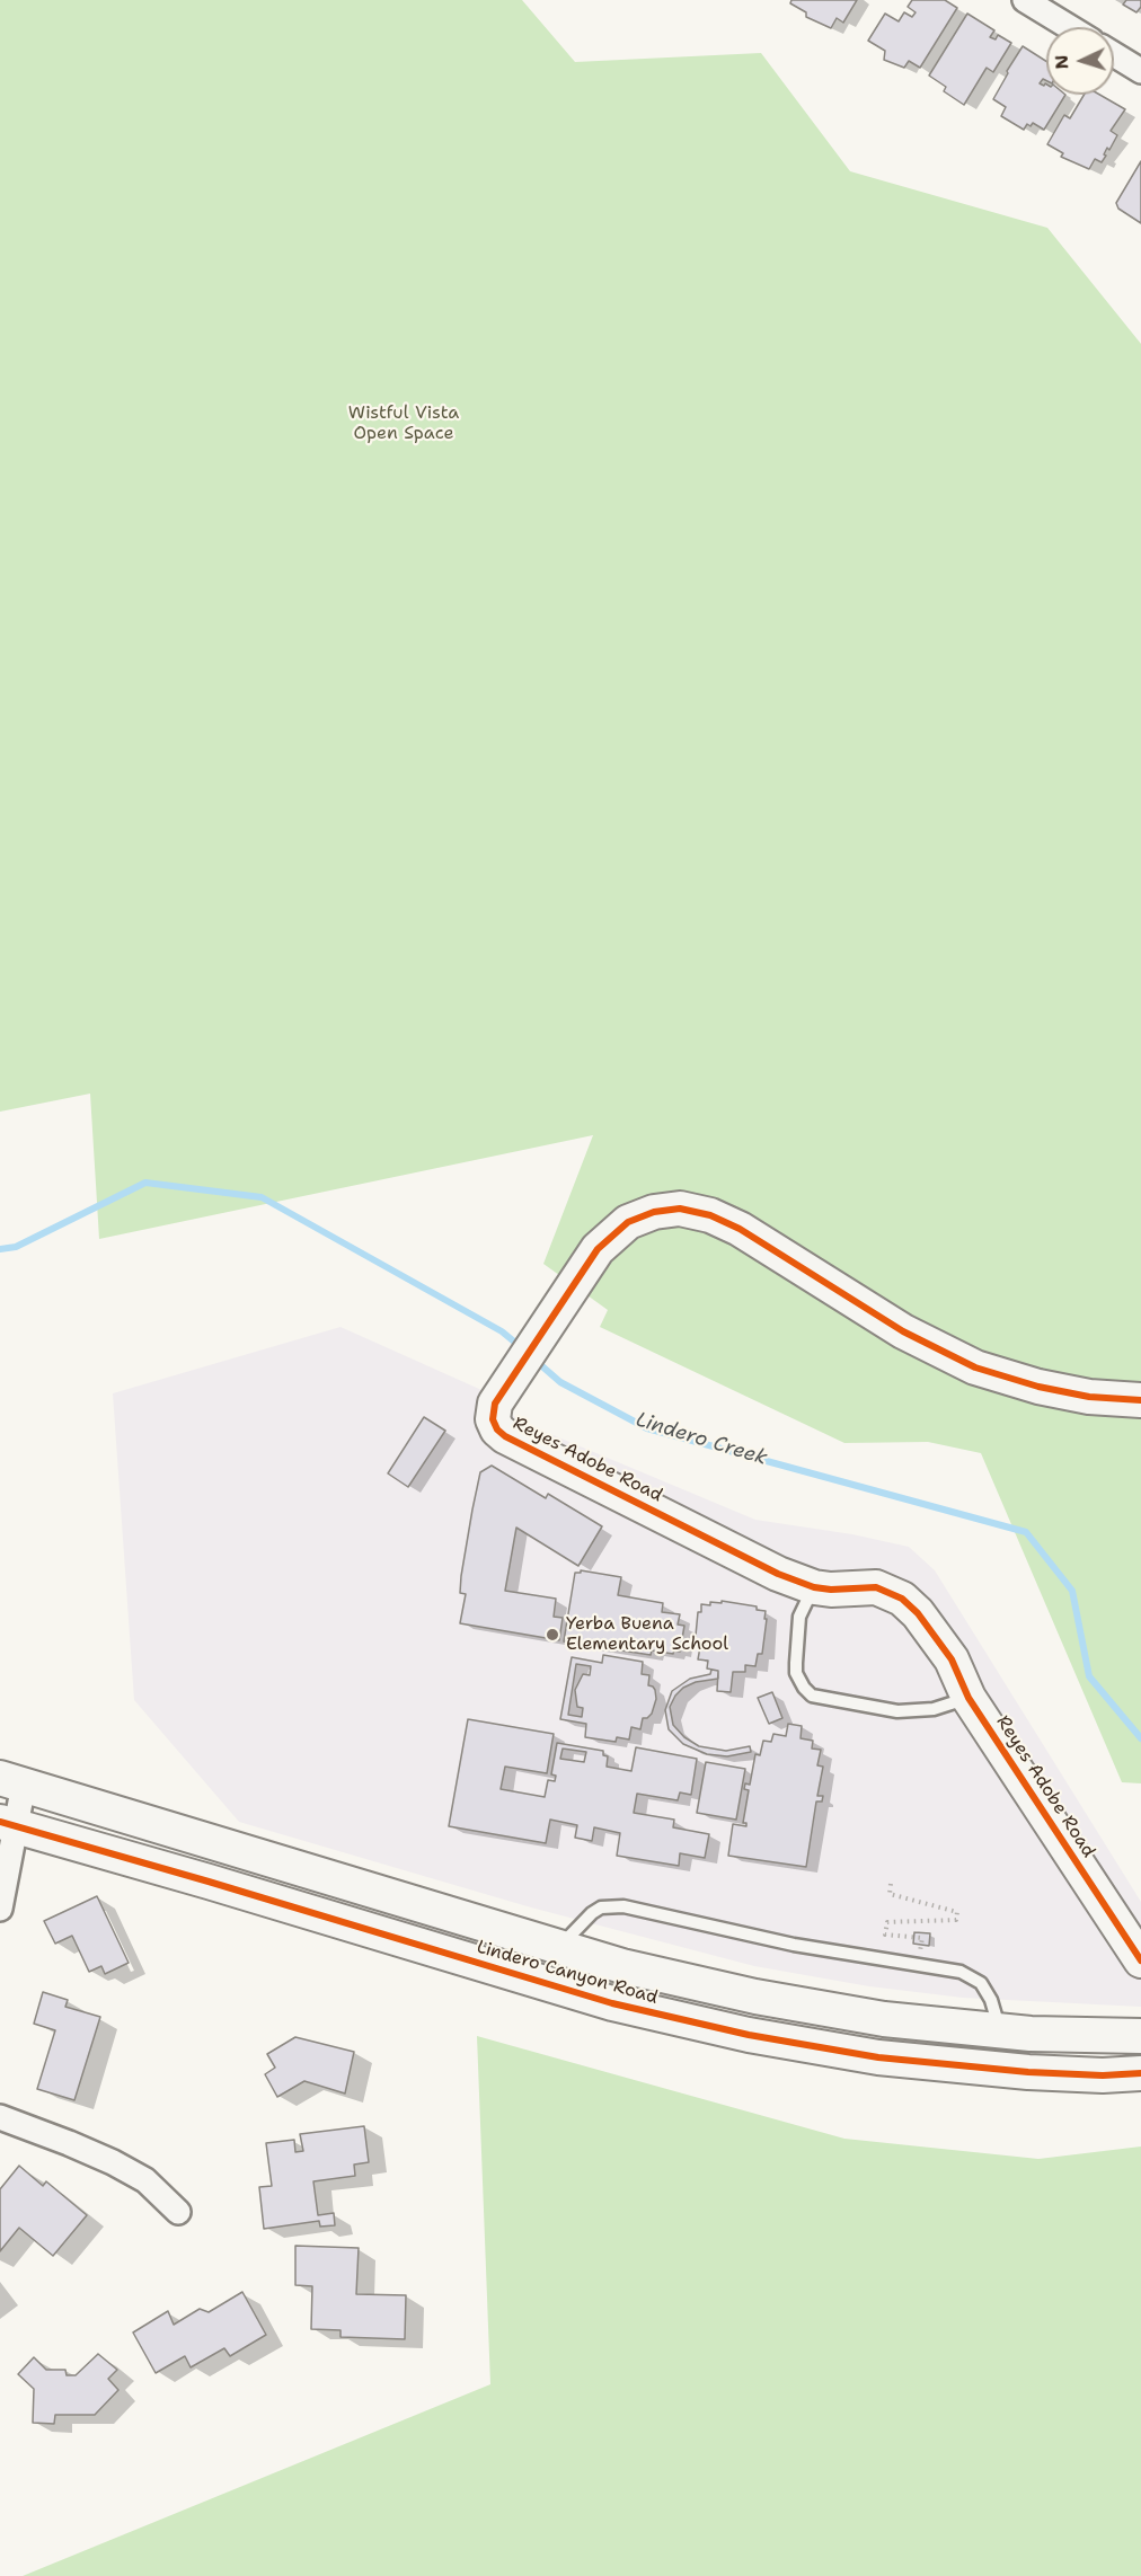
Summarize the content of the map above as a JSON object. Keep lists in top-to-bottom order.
{
  "streets": {
    "main road": ["Reyes Adobe Road", "Lindero Canyon Road"]
  },
  "water": ["Lindero Creek"],
  "parks": ["Wistful Vista Open Space"],
  "places": ["Yerba Buena Elementary School"],
  "north": "left"
}
